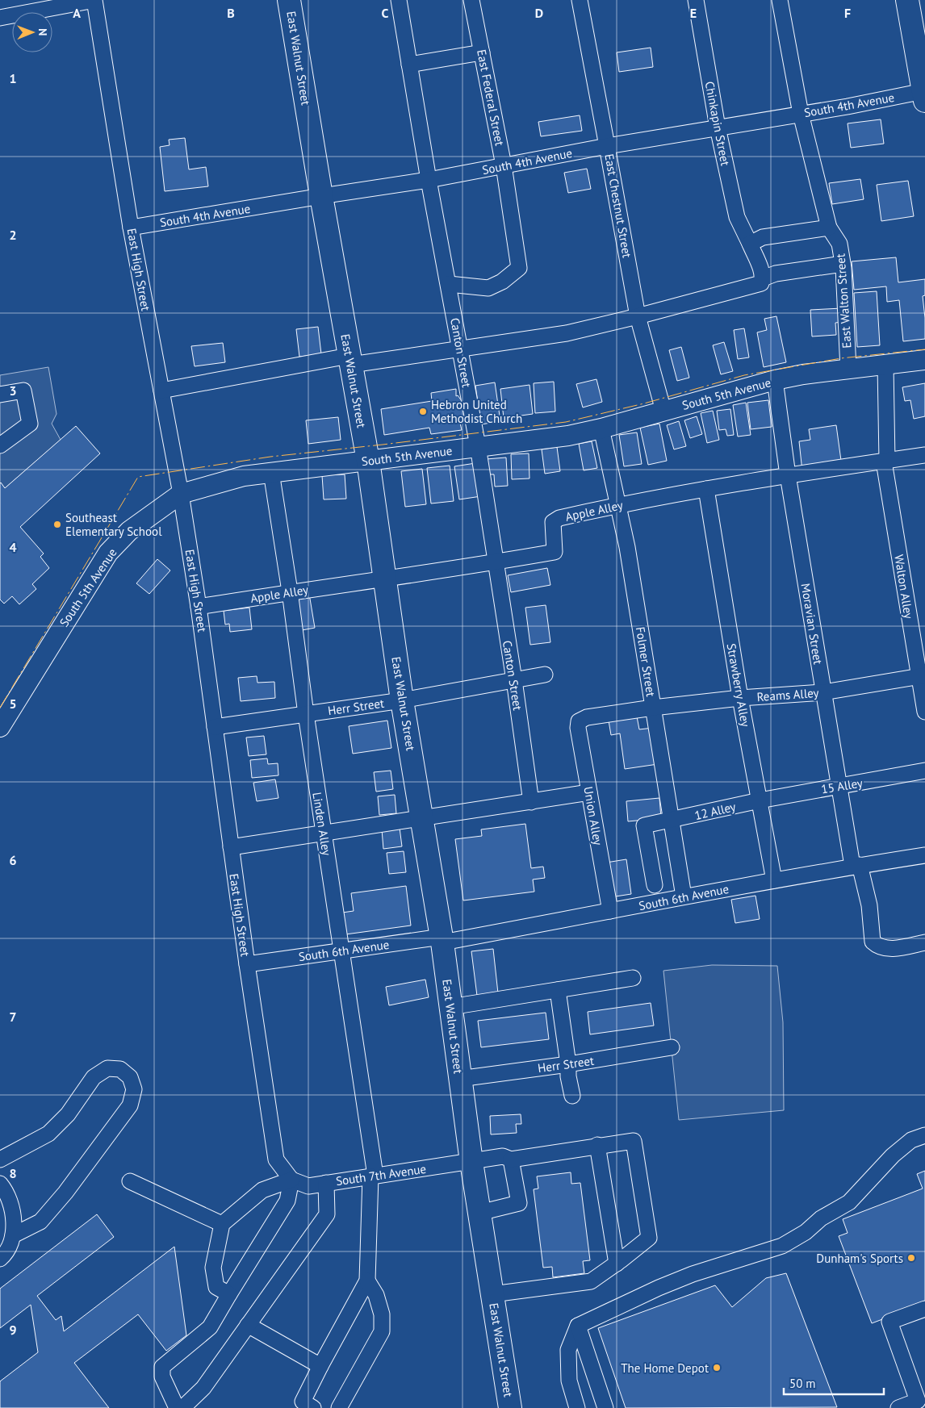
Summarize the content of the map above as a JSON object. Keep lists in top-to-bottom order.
{
  "streets": {
    "highway": ["East Walnut Street"],
    "main road": ["South 5th Avenue"],
    "street": [
      "East Federal Street",
      "South 4th Avenue",
      "Chinkapin Street",
      "East Chestnut Street",
      "East High Street",
      "East Walton Street",
      "Canton Street",
      "Apple Alley",
      "Walton Alley",
      "Moravian Street",
      "Folmer Street",
      "Strawberry Alley",
      "Reams Alley",
      "Herr Street",
      "15 Alley",
      "12 Alley",
      "Union Alley",
      "Linden Alley",
      "South 6th Avenue",
      "South 7th Avenue"
    ]
  },
  "crossings": [
    ["East Walnut Street", "South 4th Avenue"],
    ["East Walnut Street", "South 5th Avenue"],
    ["East Walnut Street", "Apple Alley"],
    ["East Walnut Street", "Herr Street"],
    ["East Walnut Street", "South 6th Avenue"],
    ["East Walnut Street", "South 7th Avenue"],
    ["East Federal Street", "South 4th Avenue"],
    ["East Federal Street", "Canton Street"],
    ["South 4th Avenue", "Chinkapin Street"],
    ["South 4th Avenue", "East Chestnut Street"],
    ["South 4th Avenue", "East High Street"],
    ["South 4th Avenue", "East Walton Street"],
    ["South 4th Avenue", "Canton Street"],
    ["East Chestnut Street", "South 5th Avenue"],
    ["East High Street", "South 5th Avenue"],
    ["East High Street", "Apple Alley"],
    ["East High Street", "Herr Street"],
    ["East High Street", "South 6th Avenue"],
    ["East High Street", "South 7th Avenue"],
    ["East Walton Street", "South 5th Avenue"],
    ["Canton Street", "South 5th Avenue"],
    ["Canton Street", "Apple Alley"],
    ["Canton Street", "Herr Street"],
    ["South 5th Avenue", "Walton Alley"],
    ["South 5th Avenue", "Moravian Street"],
    ["South 5th Avenue", "Folmer Street"],
    ["South 5th Avenue", "Linden Alley"],
    ["Apple Alley", "Walton Alley"],
    ["Apple Alley", "Moravian Street"],
    ["Apple Alley", "Folmer Street"],
    ["Apple Alley", "Strawberry Alley"],
    ["Apple Alley", "Linden Alley"],
    ["Walton Alley", "Reams Alley"],
    ["Moravian Street", "Reams Alley"],
    ["Moravian Street", "15 Alley"],
    ["Moravian Street", "South 6th Avenue"],
    ["Folmer Street", "Reams Alley"],
    ["Folmer Street", "12 Alley"],
    ["Folmer Street", "South 6th Avenue"],
    ["Strawberry Alley", "Reams Alley"],
    ["Strawberry Alley", "15 Alley"],
    ["Strawberry Alley", "12 Alley"],
    ["Strawberry Alley", "South 6th Avenue"],
    ["Reams Alley", "Union Alley"],
    ["Herr Street", "Linden Alley"],
    ["15 Alley", "12 Alley"],
    ["Union Alley", "South 6th Avenue"],
    ["Linden Alley", "South 6th Avenue"],
    ["Linden Alley", "South 7th Avenue"]
  ],
  "places": [
    "Hebron United Methodist Church",
    "Southeast Elementary School",
    "Dunham's Sports",
    "The Home Depot"
  ],
  "scale_bar": "50 m",
  "north": "right",
  "grid": {
    "columns": [
      "A",
      "B",
      "C",
      "D",
      "E",
      "F"
    ],
    "rows": [
      "1",
      "2",
      "3",
      "4",
      "5",
      "6",
      "7",
      "8",
      "9"
    ]
  }
}
